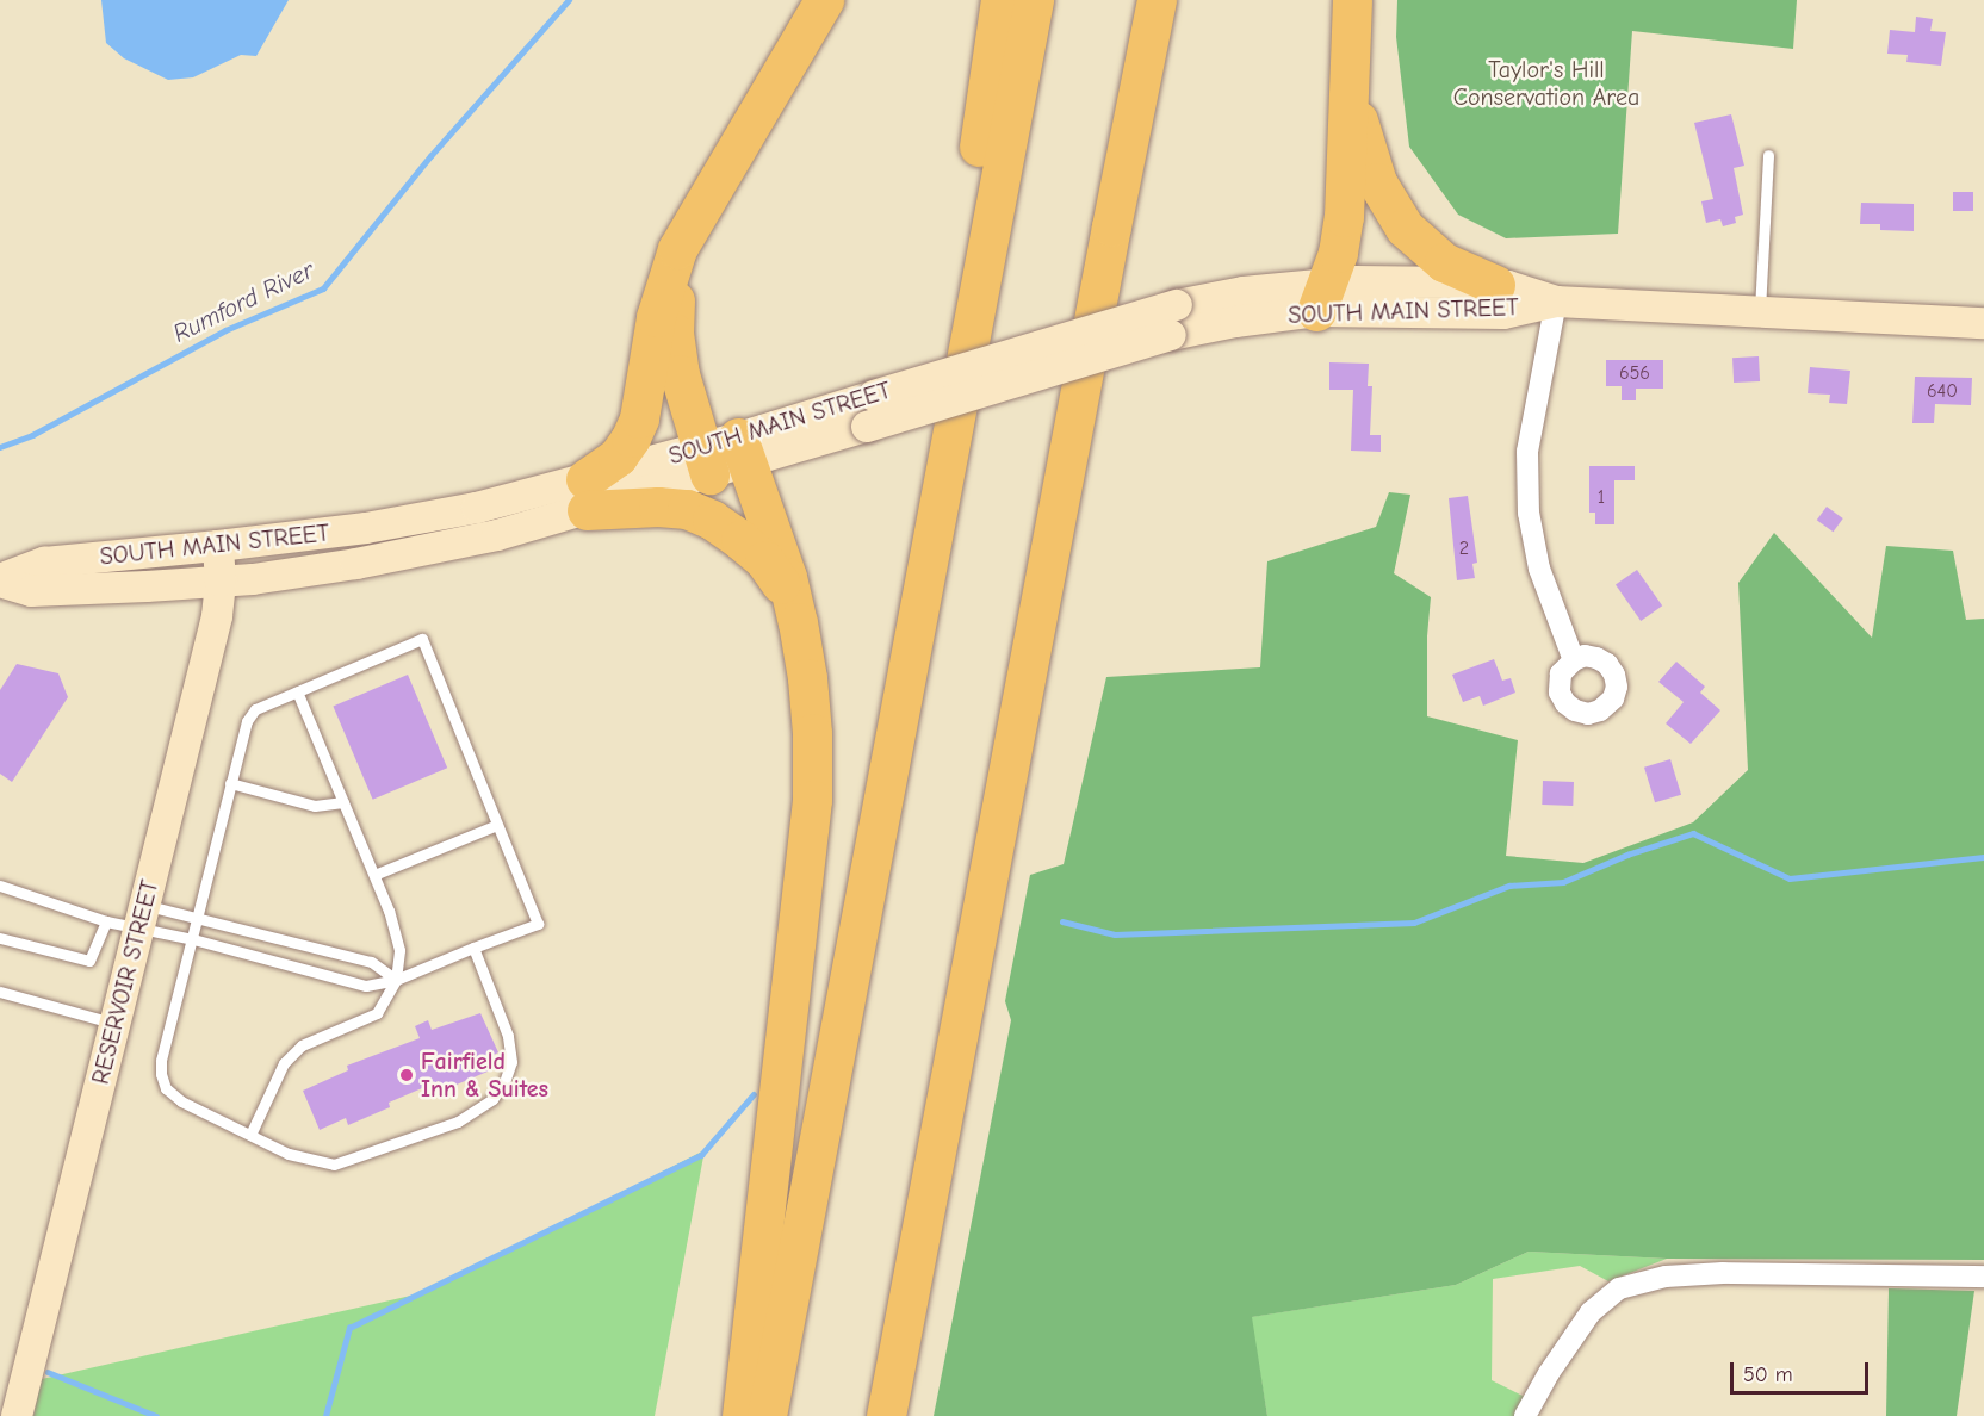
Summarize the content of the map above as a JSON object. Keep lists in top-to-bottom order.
{
  "streets": {
    "main road": ["SOUTH MAIN STREET", "RESERVOIR STREET"]
  },
  "crossings": [
    ["SOUTH MAIN STREET", "RESERVOIR STREET"]
  ],
  "water": ["Rumford River"],
  "parks": ["Taylor's Hill Conservation Area"],
  "places": ["Fairfield Inn & Suites"],
  "house_numbers": [
    "656",
    "640",
    "1",
    "2"
  ],
  "scale_bar": "50 m"
}
